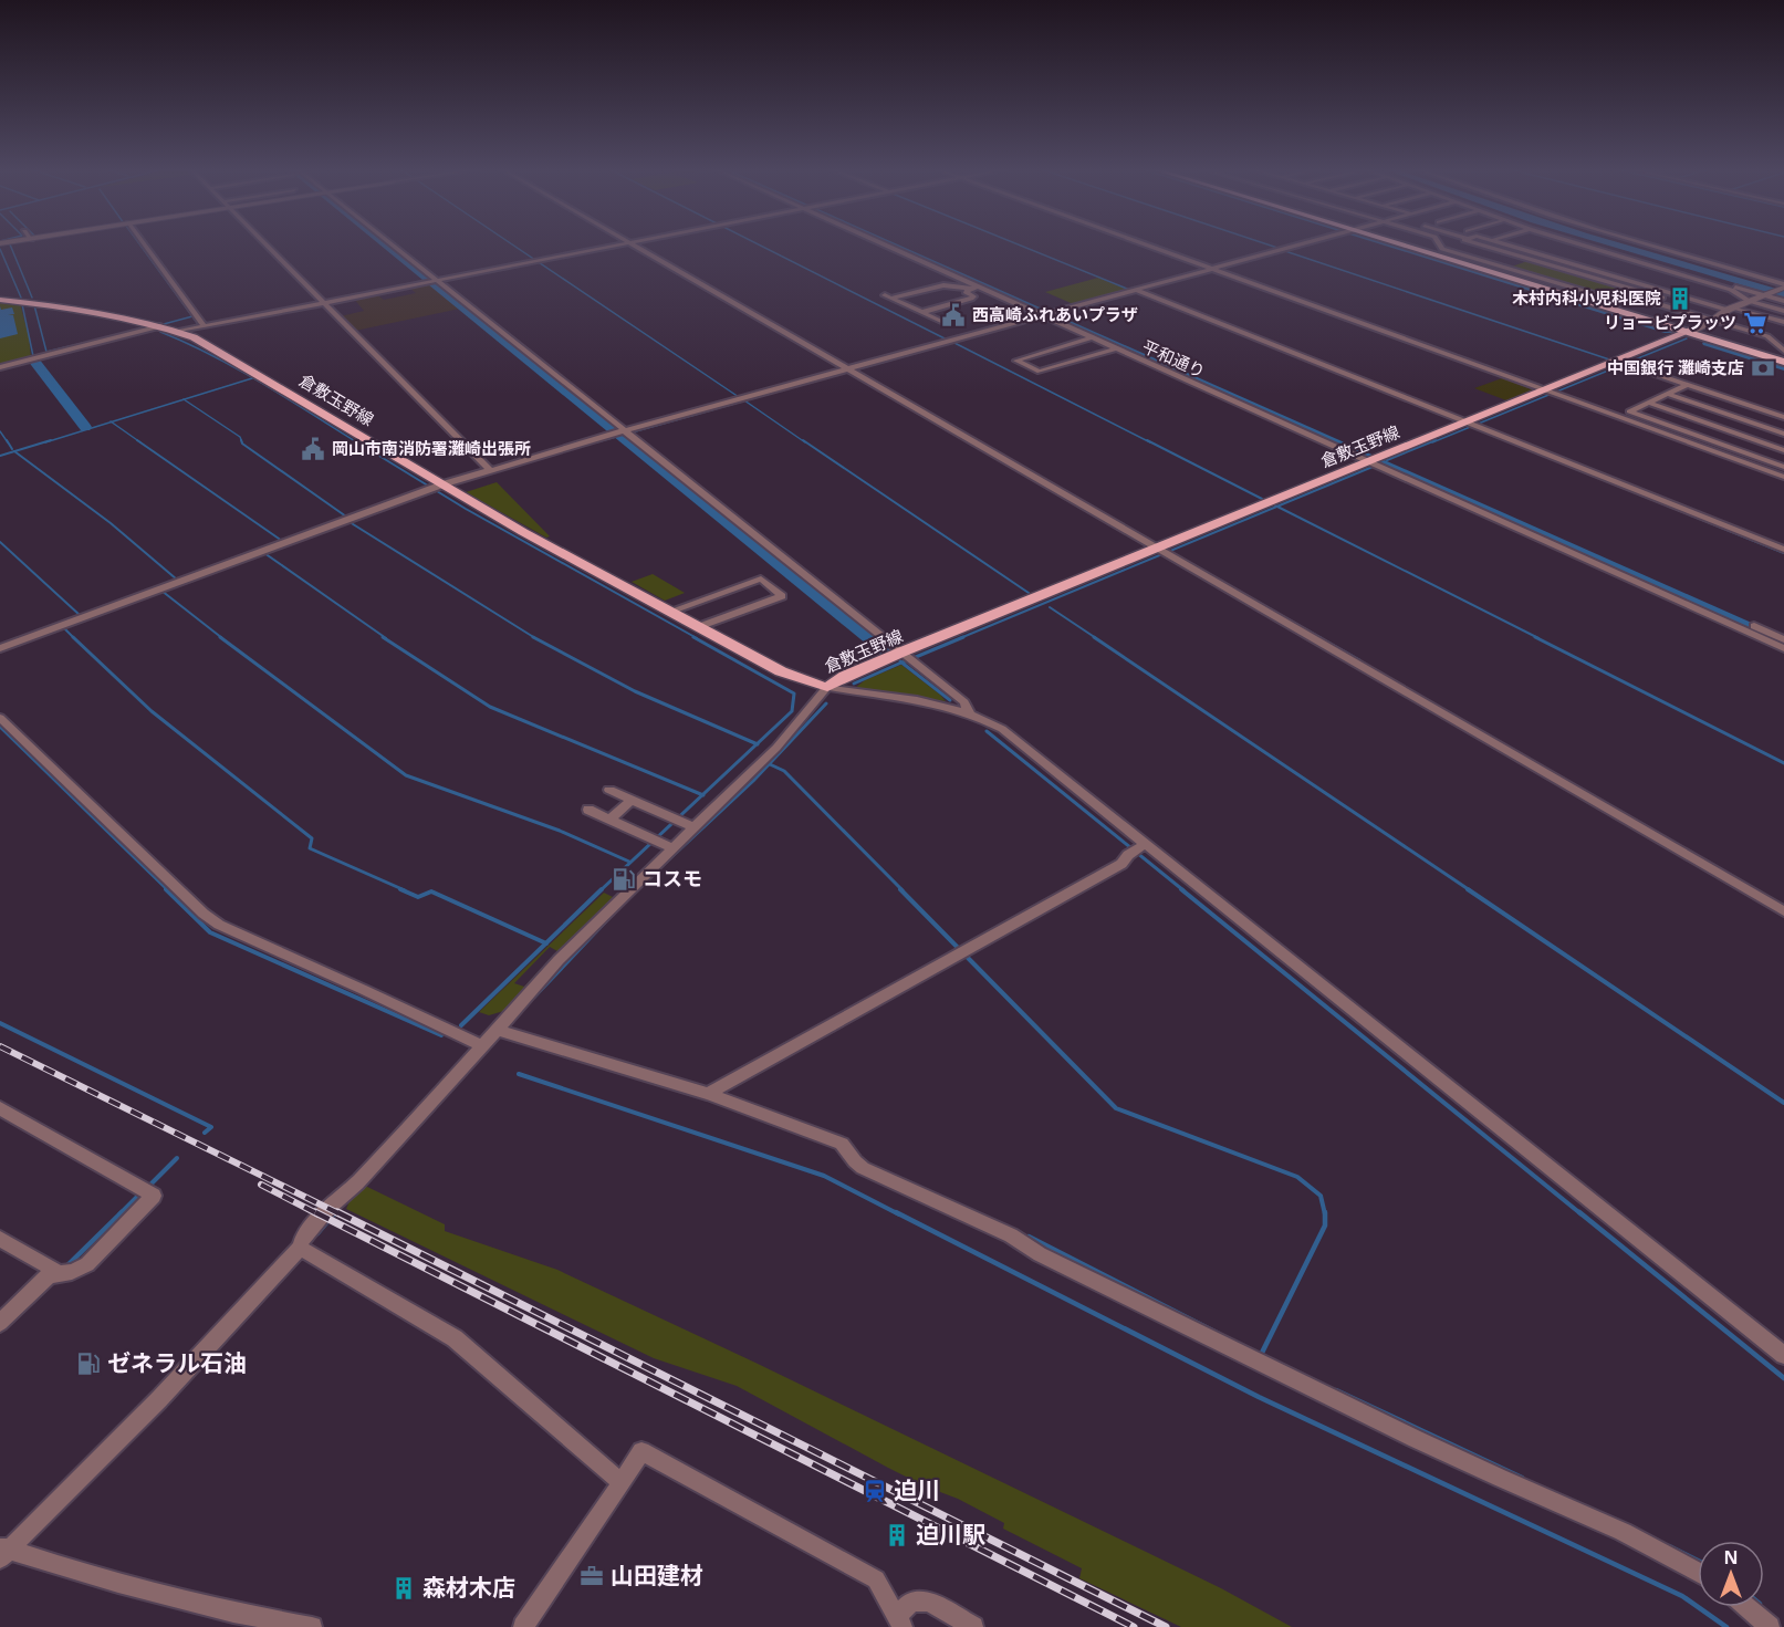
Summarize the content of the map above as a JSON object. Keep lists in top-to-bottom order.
{
  "streets": {
    "main road": ["倉敷玉野線"],
    "street": ["平和通り"]
  },
  "crossings": [
    ["平和通り", "倉敷玉野線"]
  ],
  "places": {
    "building": ["木村内科小児科医院", "迫川駅", "森材木店"],
    "public building": ["西高崎ふれあいプラザ", "岡山市南消防署灘崎出張所"],
    "supermarket": ["リョービプラッツ"],
    "bank": ["中国銀行 灘崎支店"],
    "fuel station": ["コスモ", "ゼネラル石油"],
    "station": ["迫川"],
    "office": ["山田建材"]
  },
  "north": "top"
}
